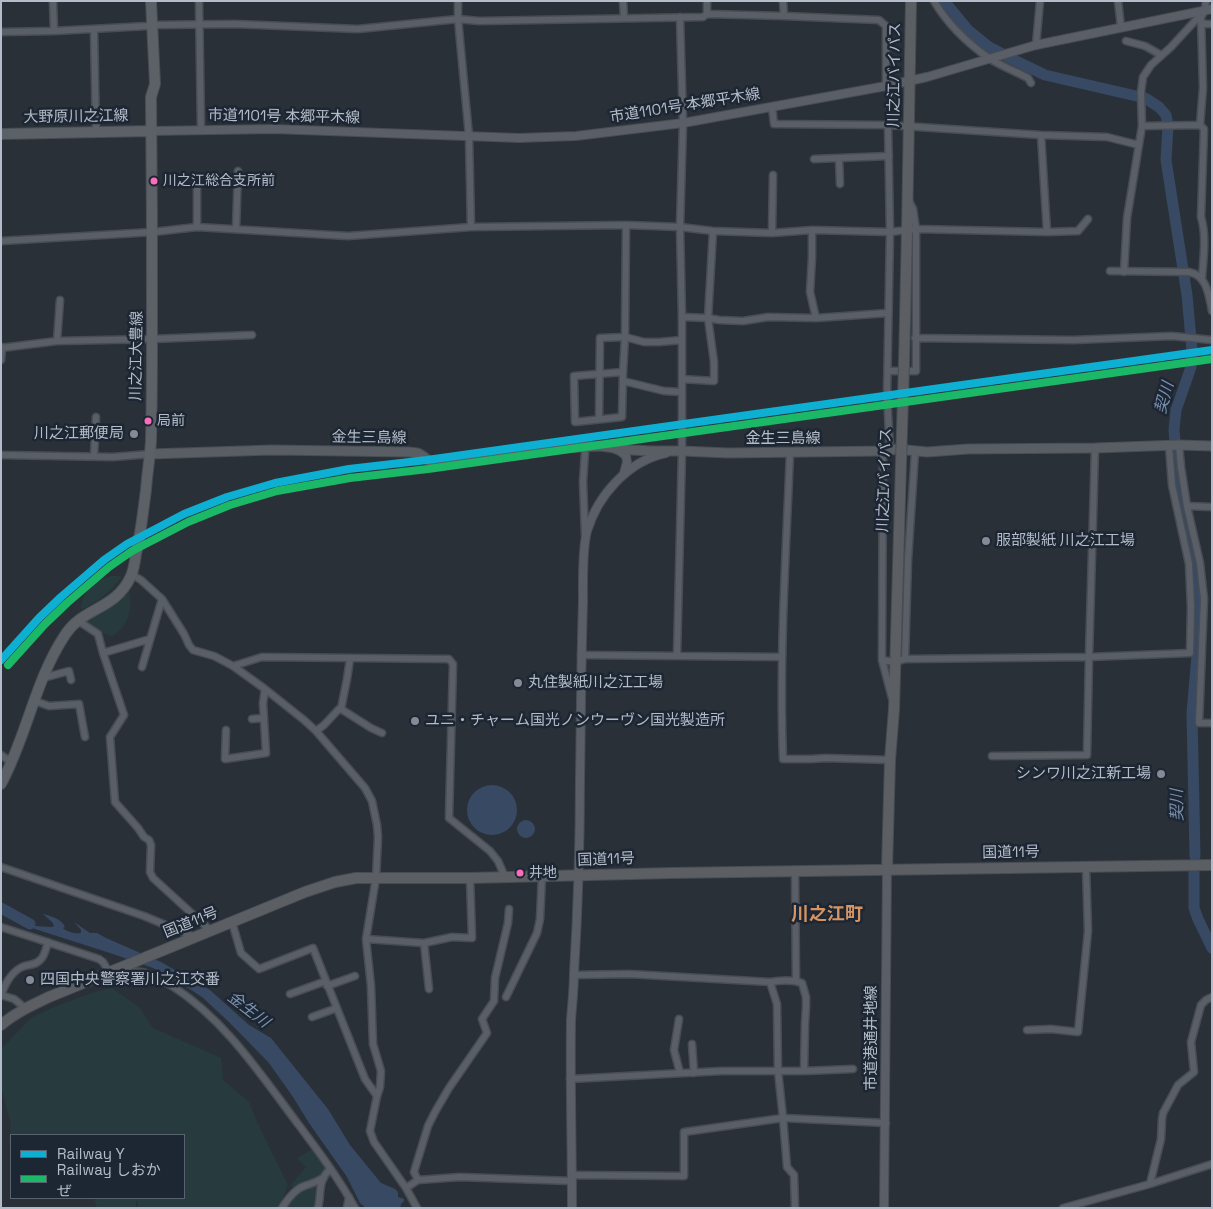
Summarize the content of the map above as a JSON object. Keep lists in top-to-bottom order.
{
  "streets": {
    "highway": ["川之江バイパス", "国道11号"],
    "main road": ["大野原川之江線", "川之江大豊線", "金生三島線"],
    "street": ["市道1101号 本郷平木線", "市道港通井地線"]
  },
  "crossings": [
    ["川之江バイパス", "市道1101号 本郷平木線"],
    ["川之江バイパス", "国道11号"],
    ["川之江バイパス", "市道港通井地線"],
    ["市道1101号 本郷平木線", "大野原川之江線"],
    ["市道1101号 本郷平木線", "川之江大豊線"],
    ["大野原川之江線", "川之江大豊線"],
    ["川之江大豊線", "金生三島線"],
    ["国道11号", "市道港通井地線"]
  ],
  "districts": ["川之江町"],
  "water": ["契川", "金生川"],
  "places": [
    "川之江総合支所前",
    "局前",
    "川之江郵便局",
    "服部製紙 川之江工場",
    "丸住製紙川之江工場",
    "ユニ・チャーム国光ノンウーヴン国光製造所",
    "シンワ川之江新工場",
    "井地",
    "四国中央警察署川之江交番"
  ],
  "lines": ["rail line Y", "rail line しおかぜ"],
  "legend": ["Railway Y", "Railway しおかぜ"]
}
